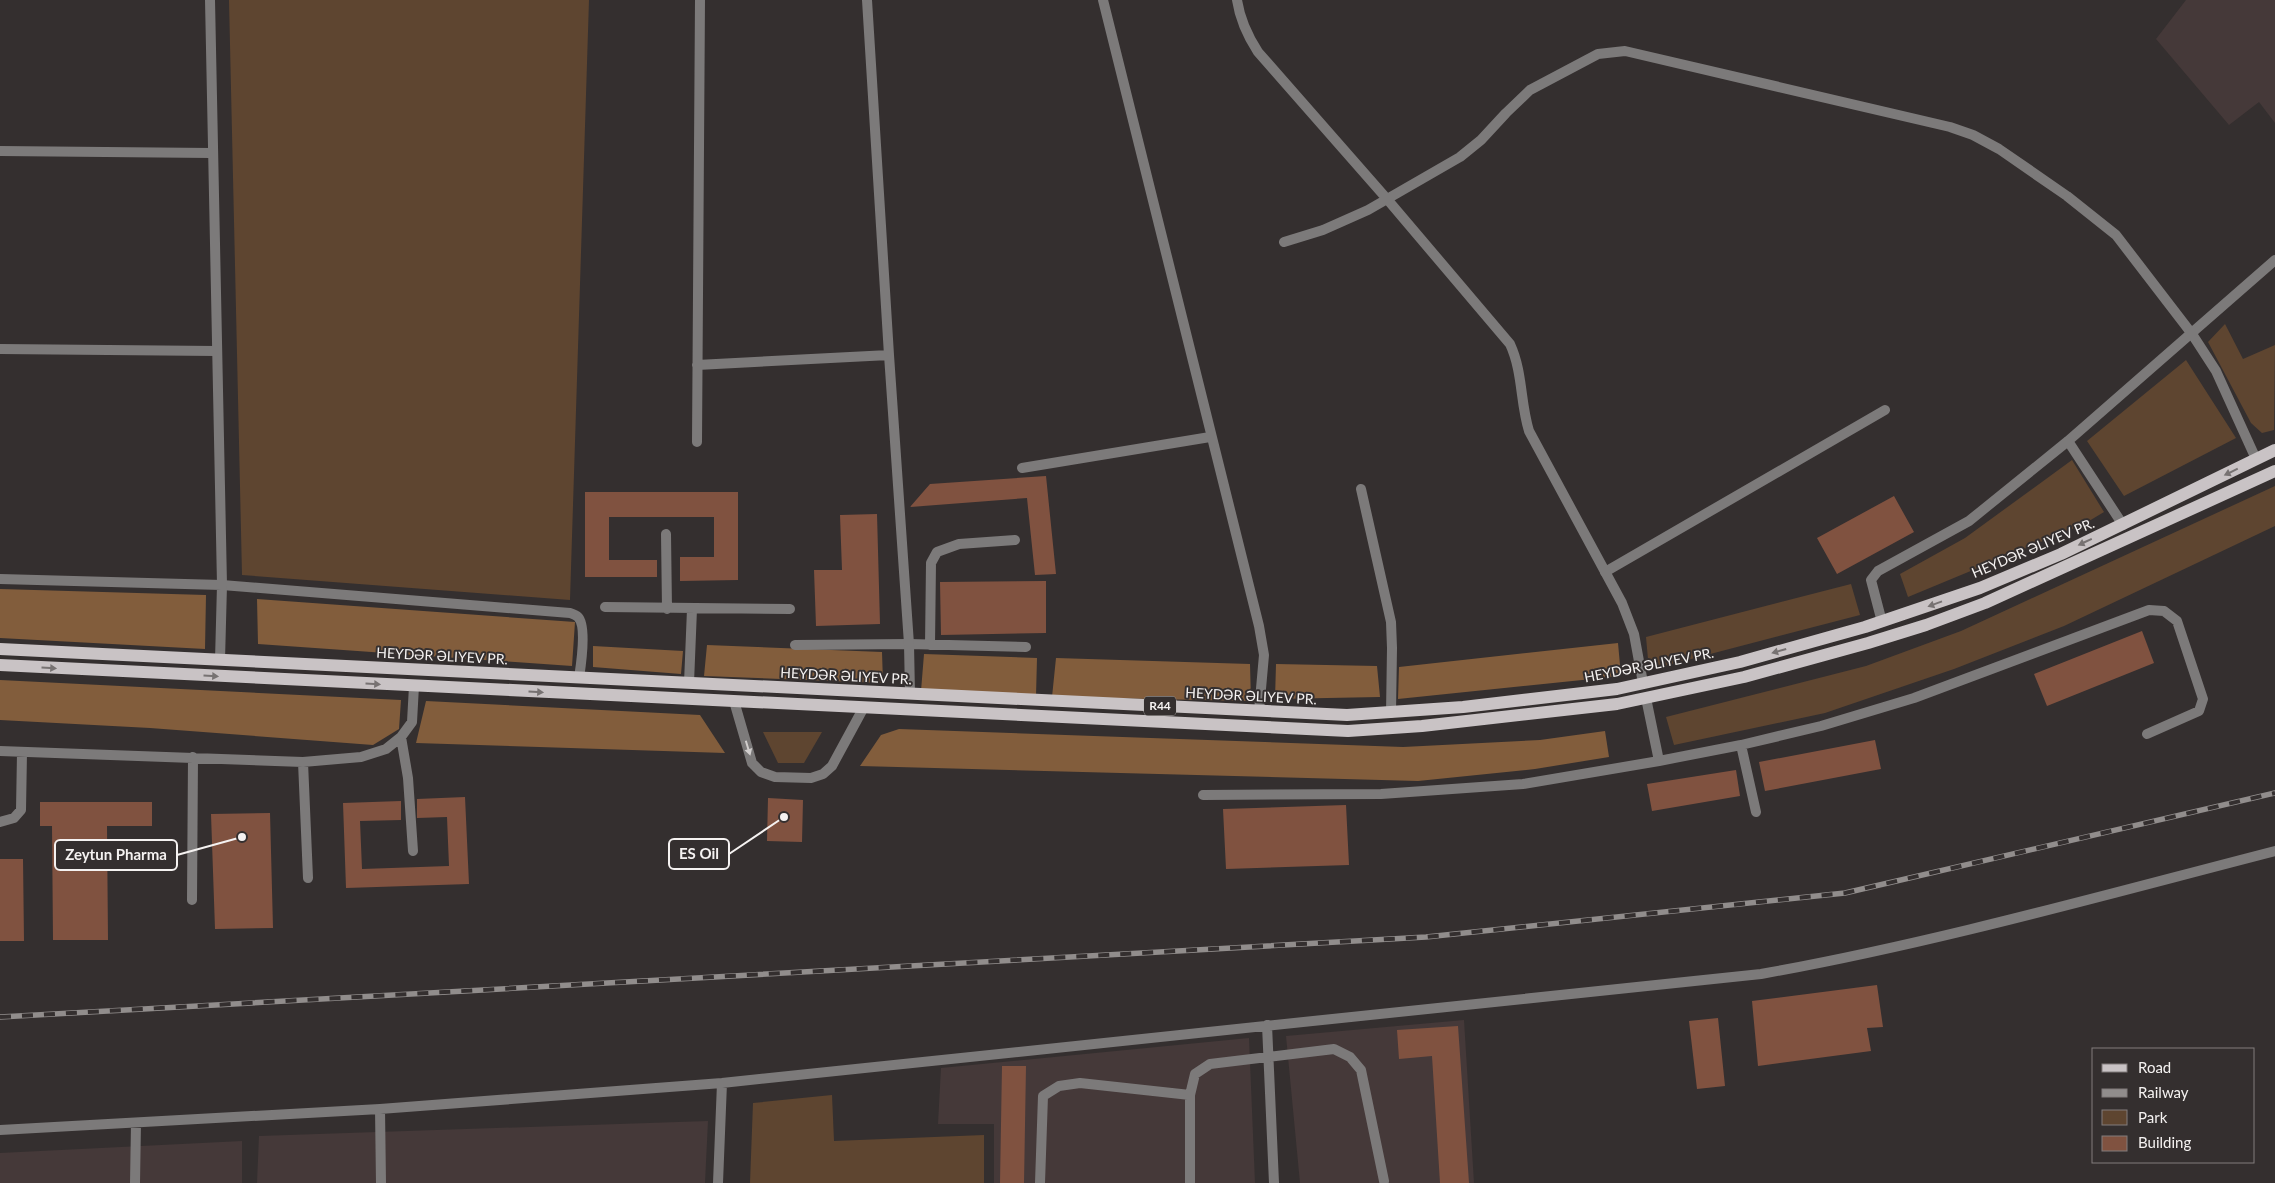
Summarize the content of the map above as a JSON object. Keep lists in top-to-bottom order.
{
  "streets": {
    "main road": ["HEYDƏR ƏLIYEV PR.", "R44"]
  },
  "places": ["ES Oil", "Zeytun Pharma"],
  "legend": [
    "Road",
    "Railway",
    "Park",
    "Building"
  ]
}
